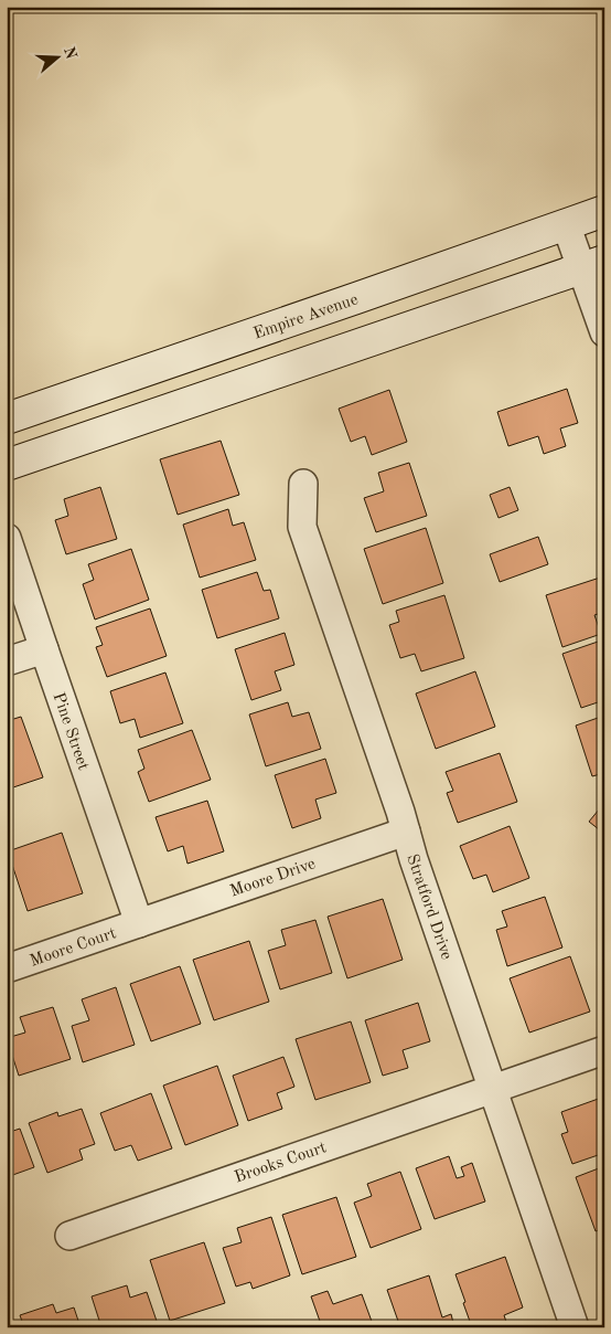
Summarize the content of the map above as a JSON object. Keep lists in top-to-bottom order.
{
  "streets": {
    "main road": ["Empire Avenue"],
    "street": [
      "Pine Street",
      "Moore Drive",
      "Stratford Drive",
      "Moore Court",
      "Brooks Court"
    ]
  },
  "crossings": [
    ["Pine Street", "Moore Drive"],
    ["Pine Street", "Moore Court"],
    ["Moore Drive", "Stratford Drive"],
    ["Moore Drive", "Moore Court"],
    ["Stratford Drive", "Brooks Court"]
  ],
  "north": "right"
}
